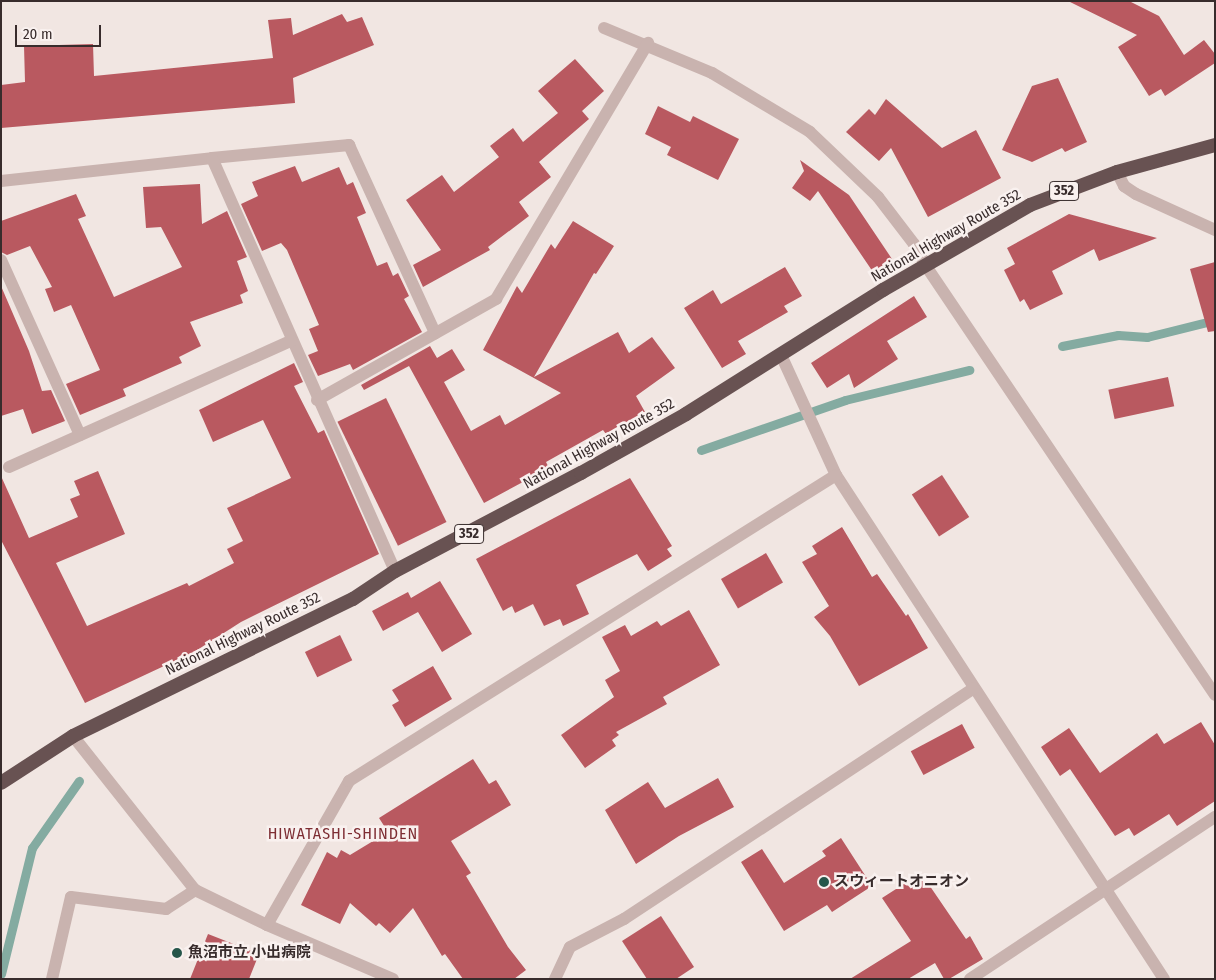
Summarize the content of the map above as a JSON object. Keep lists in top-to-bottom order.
{
  "streets": {
    "highway": ["352", "National Highway Route 352"]
  },
  "districts": ["HIWATASHI-SHINDEN"],
  "places": ["スウィートオニオン", "魚沼市立 小出病院"],
  "scale_bar": "20 m"
}
